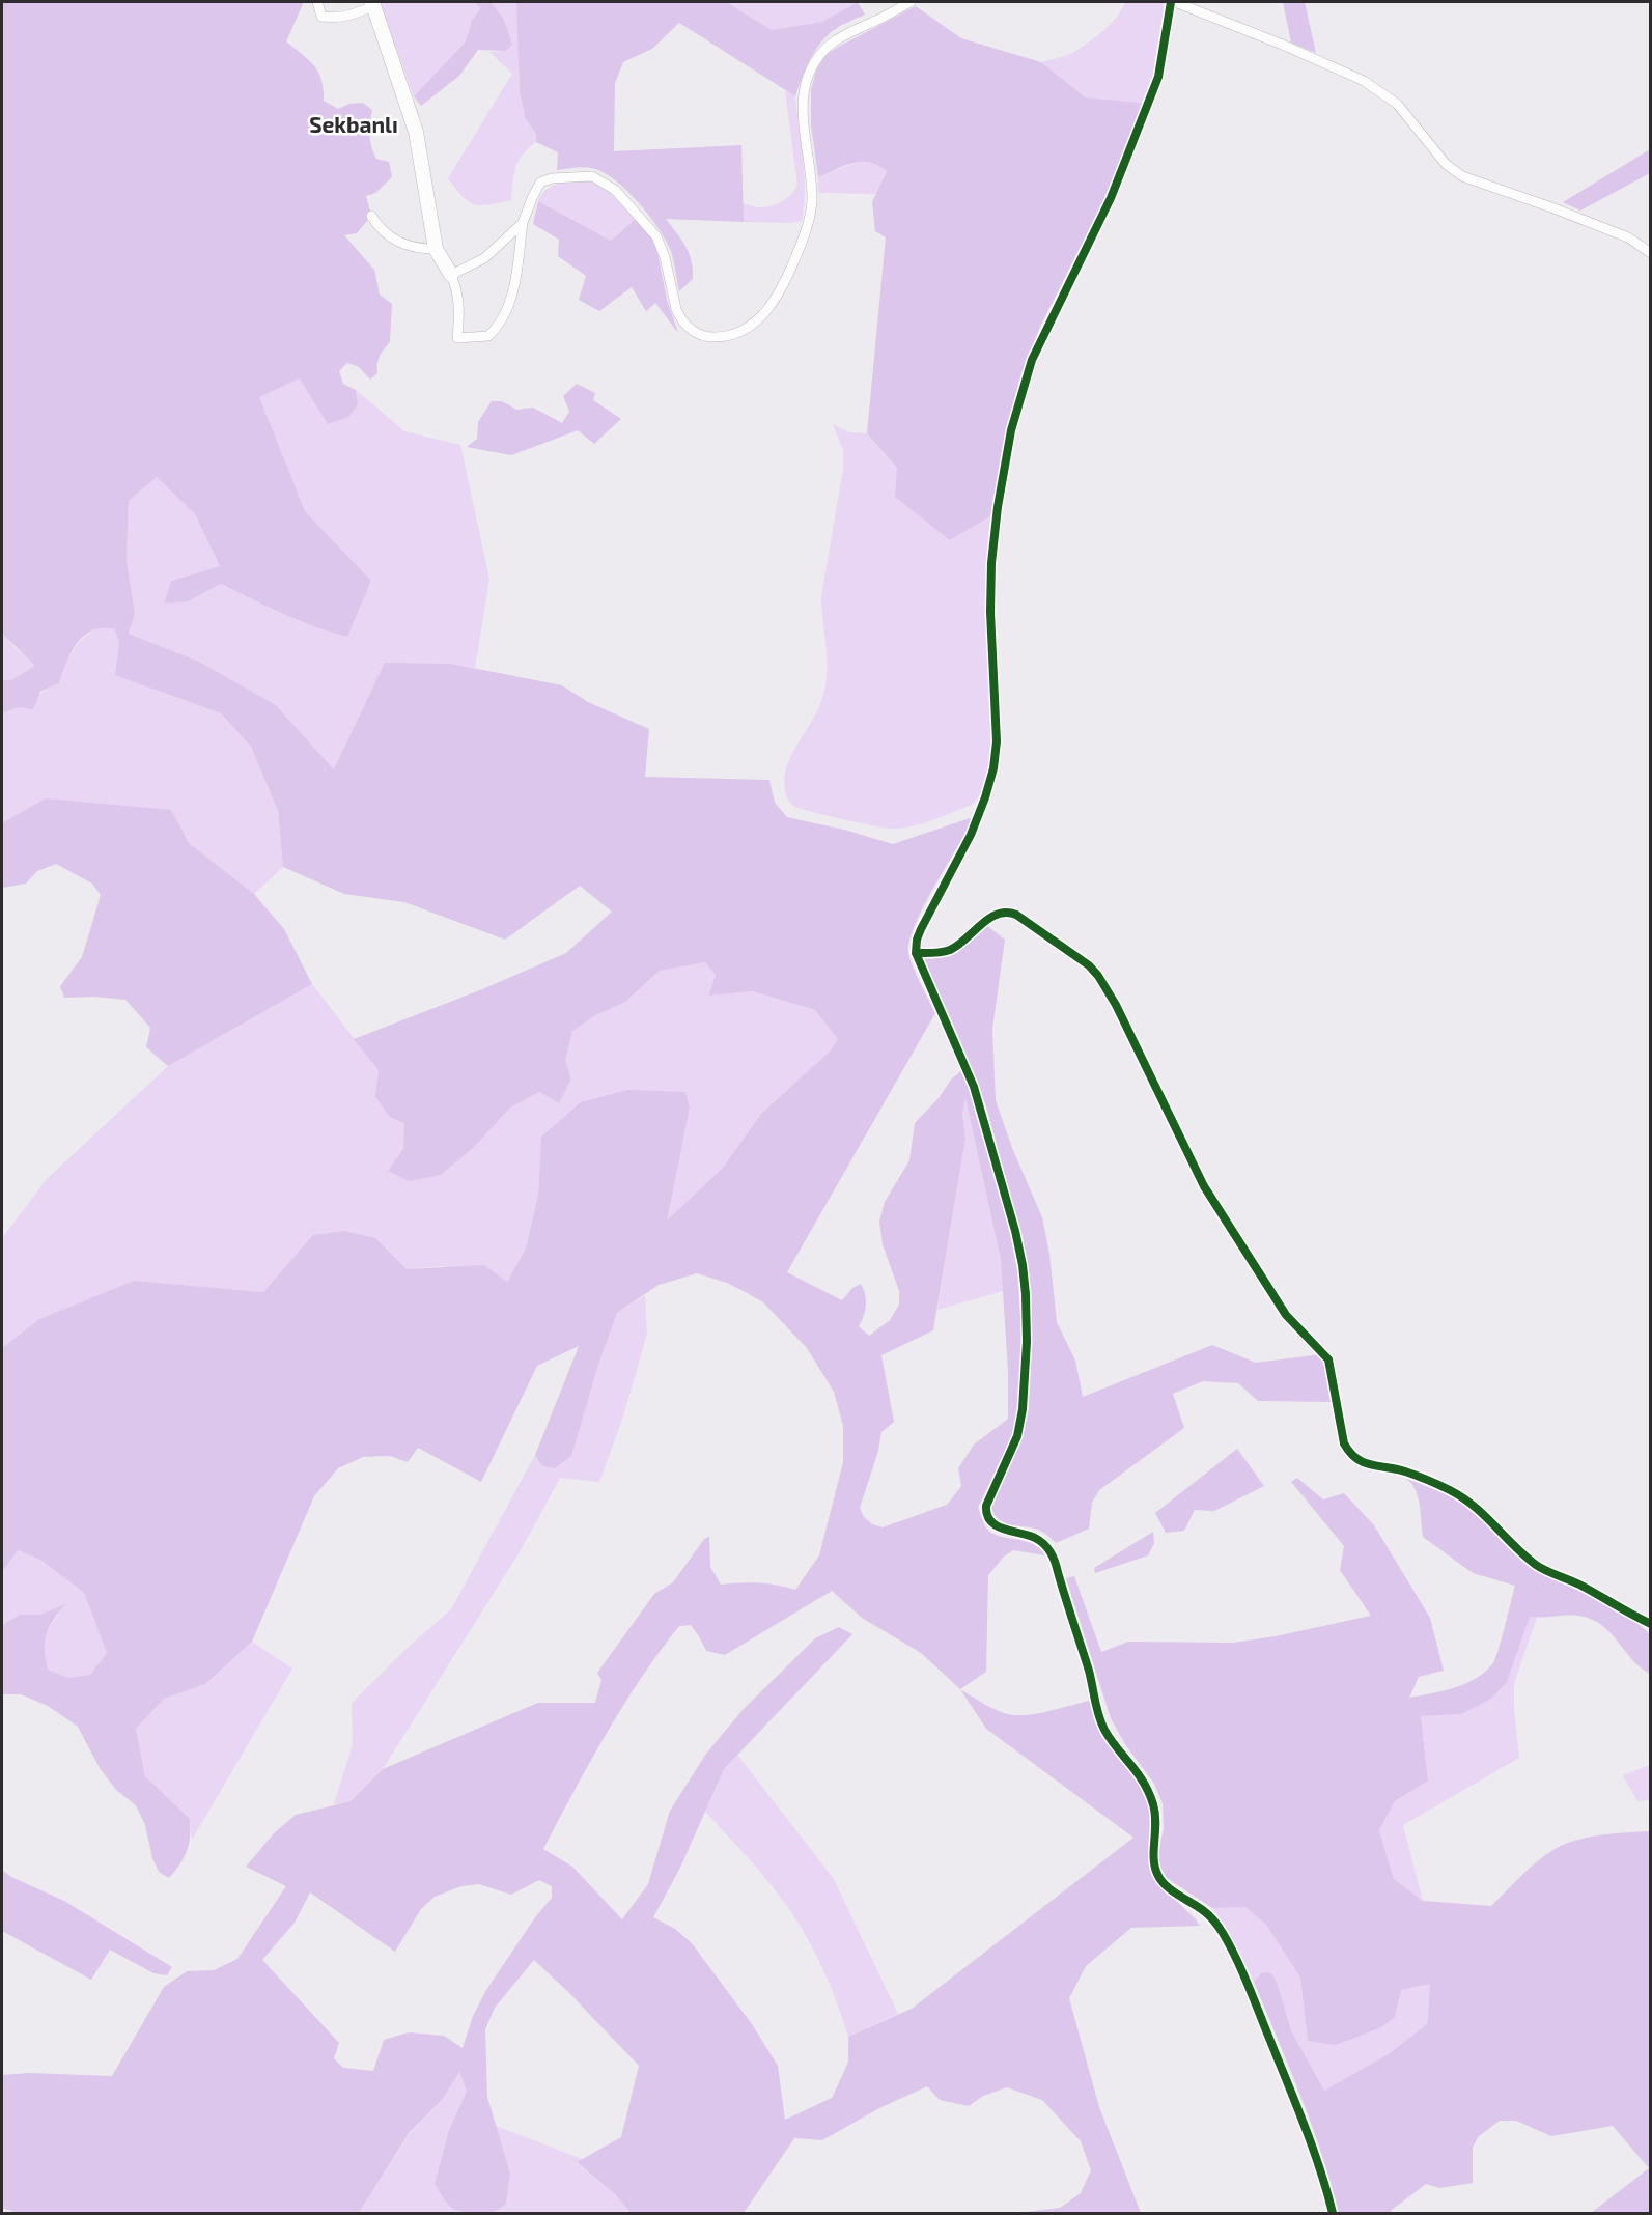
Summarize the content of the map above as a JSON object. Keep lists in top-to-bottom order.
{
  "districts": ["Sekbanlı"]
}
